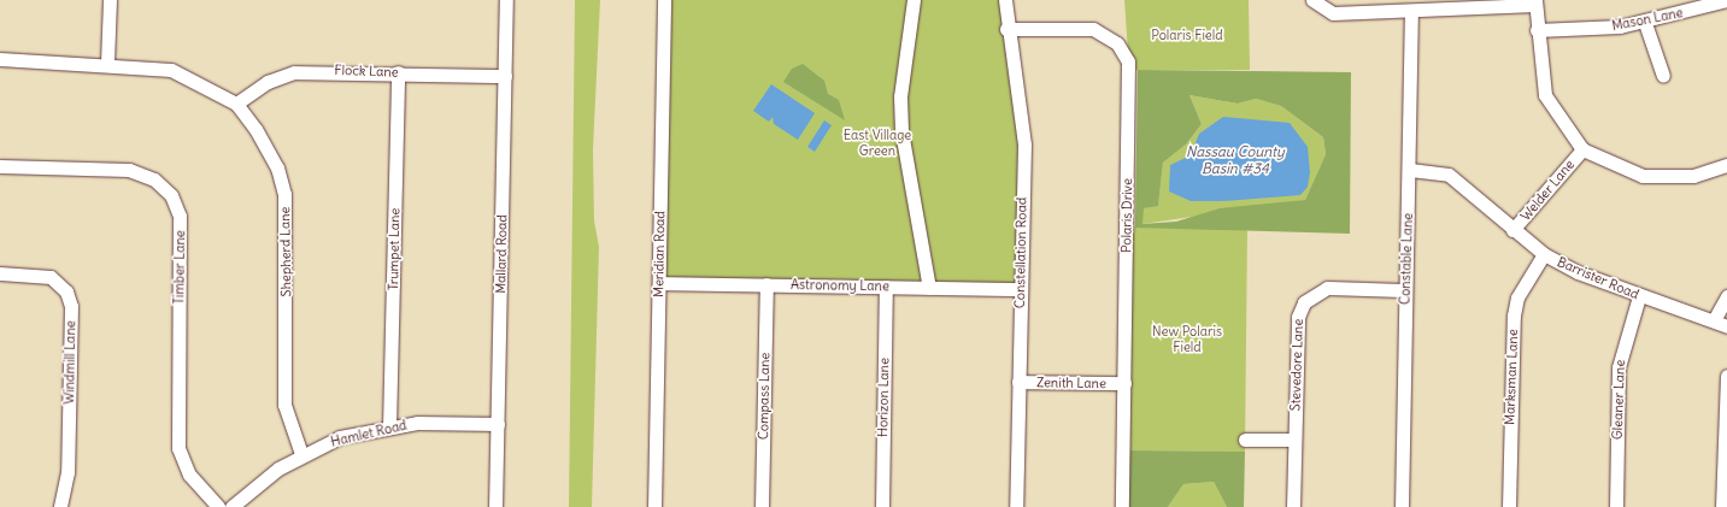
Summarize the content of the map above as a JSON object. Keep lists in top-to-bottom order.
{
  "streets": {
    "street": [
      "Mason Lane",
      "Flock Lane",
      "Welder Lane",
      "Polaris Drive",
      "Trumpet Lane",
      "Shepherd Lane",
      "Constellation Road",
      "Mallard Road",
      "Meridian Road",
      "Constable Lane",
      "Timber Lane",
      "Barrister Road",
      "Astronomy Lane",
      "Windmill Lane",
      "Stevedore Lane",
      "Marksman Lane",
      "Zenith Lane",
      "Compass Lane",
      "Horizon Lane",
      "Gleaner Lane",
      "Hamlet Road"
    ]
  },
  "crossings": [
    ["Flock Lane", "Trumpet Lane"],
    ["Flock Lane", "Shepherd Lane"],
    ["Flock Lane", "Mallard Road"],
    ["Welder Lane", "Barrister Road"],
    ["Polaris Drive", "Constellation Road"],
    ["Polaris Drive", "Zenith Lane"],
    ["Trumpet Lane", "Hamlet Road"],
    ["Shepherd Lane", "Hamlet Road"],
    ["Constellation Road", "Astronomy Lane"],
    ["Constellation Road", "Zenith Lane"],
    ["Mallard Road", "Hamlet Road"],
    ["Meridian Road", "Astronomy Lane"],
    ["Constable Lane", "Barrister Road"],
    ["Constable Lane", "Stevedore Lane"],
    ["Barrister Road", "Marksman Lane"],
    ["Barrister Road", "Gleaner Lane"],
    ["Astronomy Lane", "Compass Lane"],
    ["Astronomy Lane", "Horizon Lane"]
  ],
  "water": ["Nassau County Basin #34"],
  "parks": ["Polaris Field", "East Village Green", "New Polaris Field"]
}
